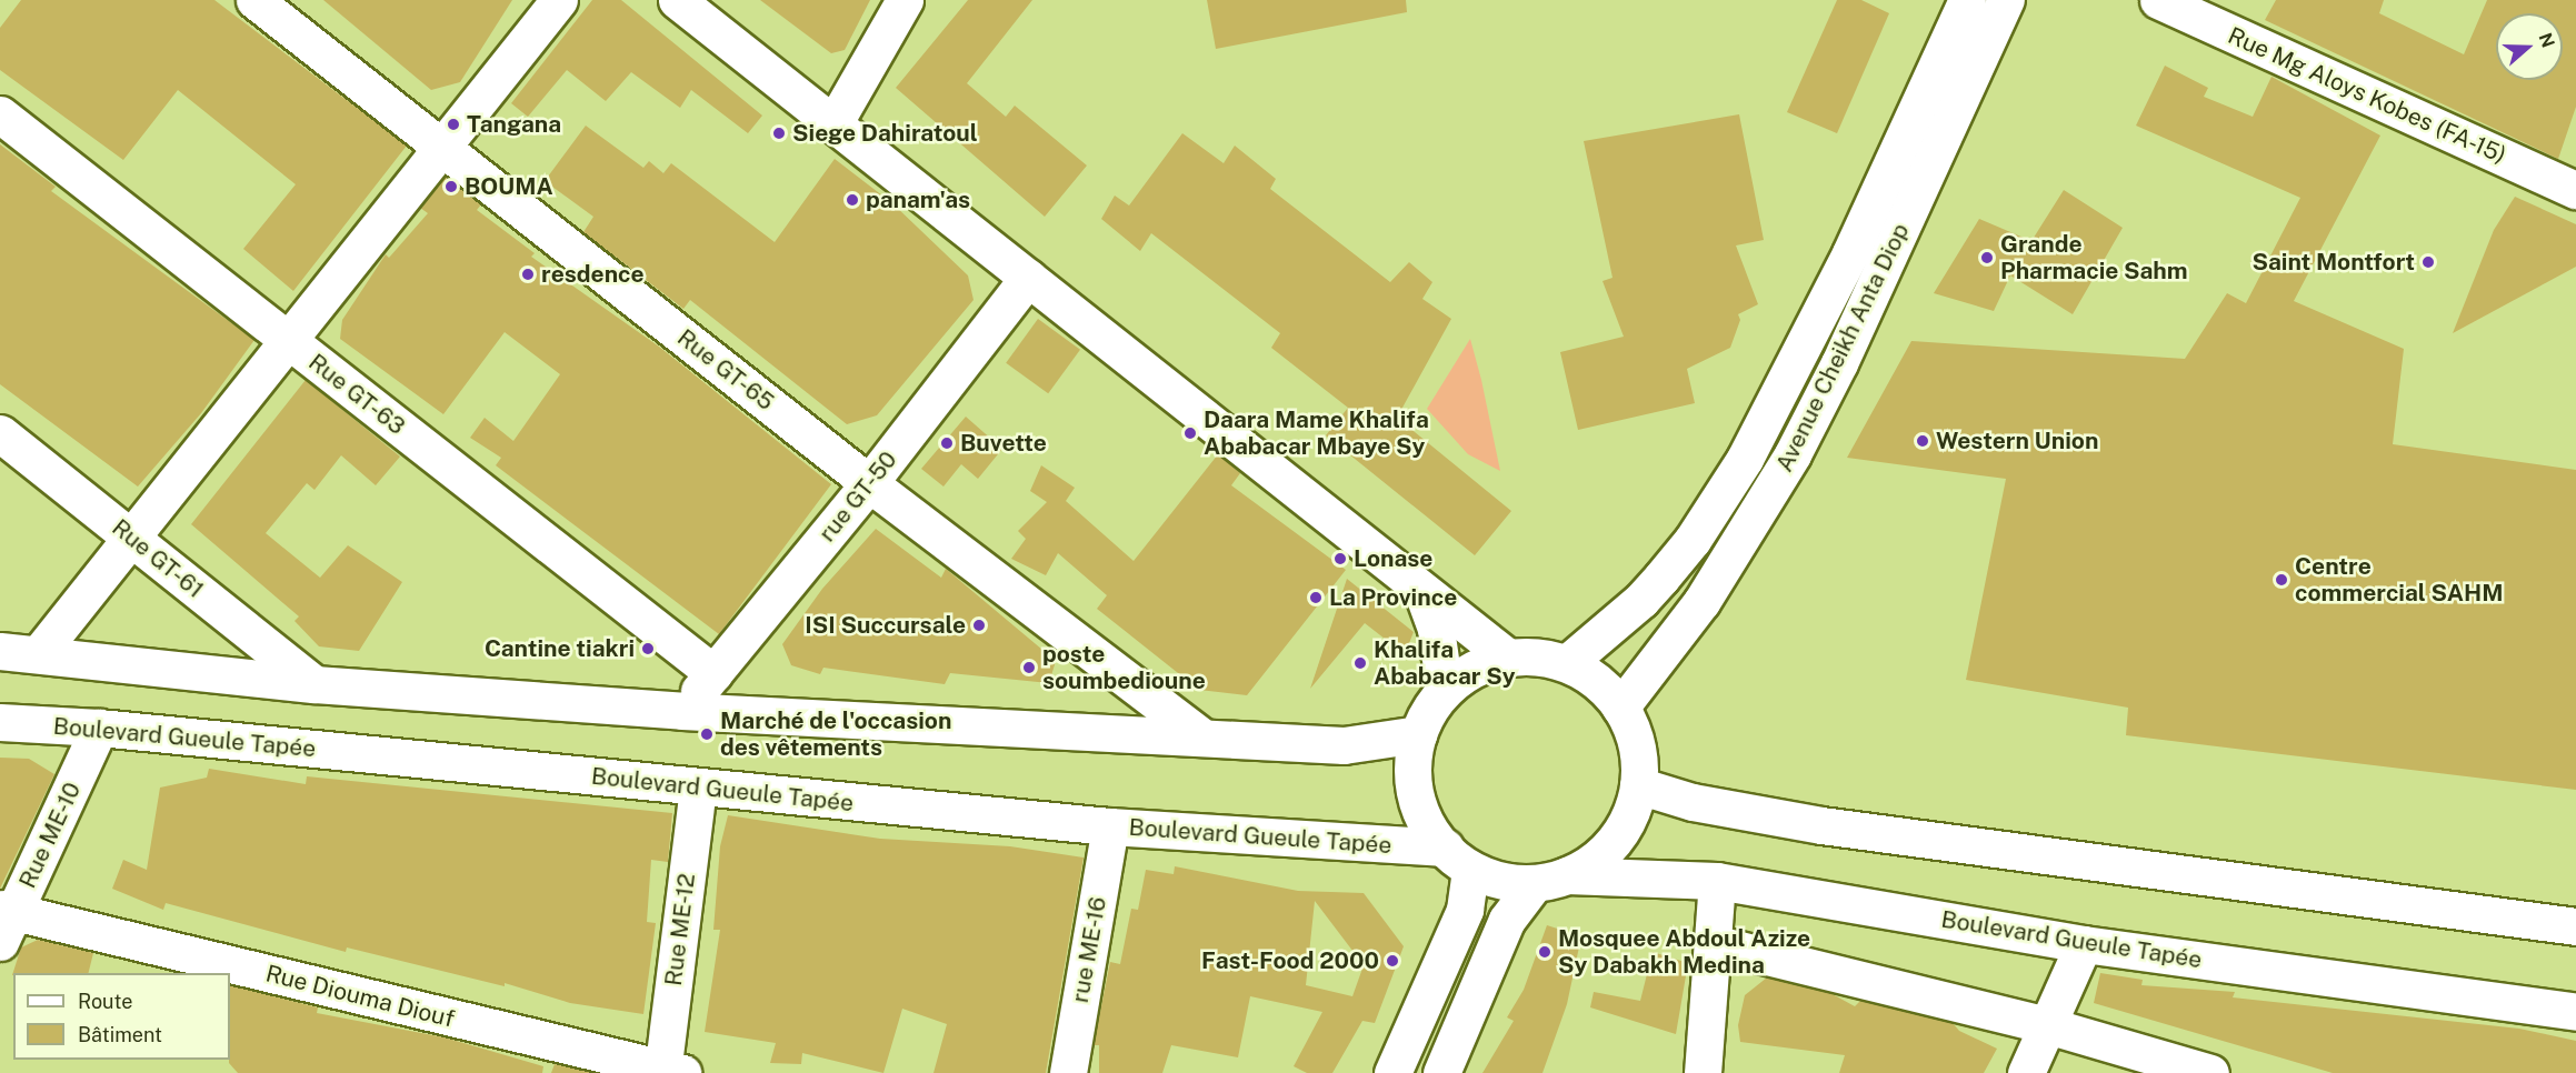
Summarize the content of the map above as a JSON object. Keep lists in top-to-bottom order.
{
  "streets": {
    "street": [
      "Rue Mg Aloys Kobes (FA-15)",
      "Avenue Cheikh Anta Diop",
      "Rue GT-65",
      "Rue GT-63",
      "rue GT-50",
      "Rue GT-61",
      "Boulevard Gueule Tapée",
      "Rue ME-10",
      "Rue ME-12",
      "rue ME-16",
      "Rue Diouma Diouf"
    ]
  },
  "crossings": [
    ["Avenue Cheikh Anta Diop", "Boulevard Gueule Tapée"],
    ["Rue GT-65", "rue GT-50"],
    ["Rue GT-63", "rue GT-50"],
    ["Boulevard Gueule Tapée", "Rue ME-10"],
    ["Boulevard Gueule Tapée", "Rue ME-12"],
    ["Boulevard Gueule Tapée", "rue ME-16"],
    ["Rue ME-10", "Rue Diouma Diouf"],
    ["Rue ME-12", "Rue Diouma Diouf"]
  ],
  "places": [
    "Tangana",
    "Siege Dahiratoul",
    "BOUMA",
    "panam'as",
    "Grande Pharmacie Sahm",
    "Saint Montfort",
    "resdence",
    "Daara Mame Khalifa Ababacar Mbaye Sy",
    "Western Union",
    "Buvette",
    "Lonase",
    "Centre commercial SAHM",
    "La Province",
    "ISI Succursale",
    "Cantine tiakri",
    "Khalifa Ababacar Sy",
    "poste soumbedioune",
    "Marché de l'occasion des vêtements",
    "Mosquee Abdoul Azize Sy Dabakh Medina",
    "Fast-Food 2000"
  ],
  "legend": ["Route", "Bâtiment"],
  "north": "right"
}
